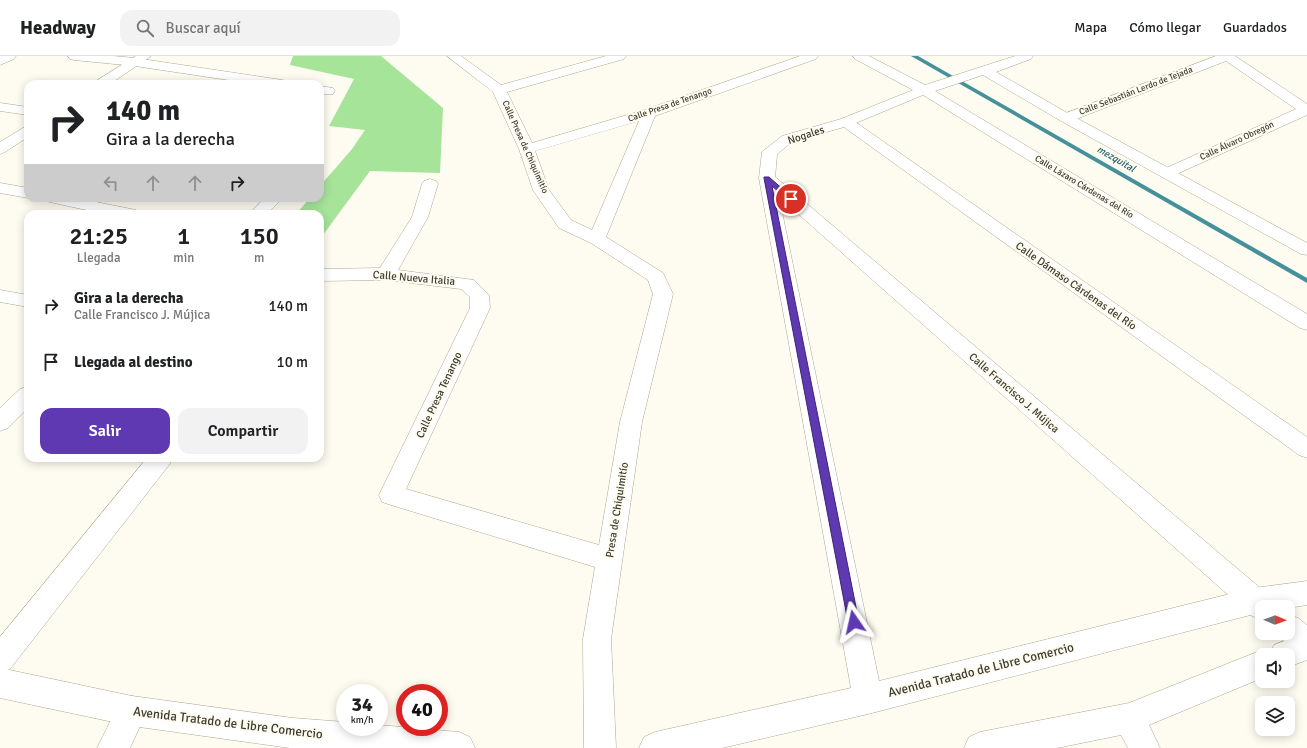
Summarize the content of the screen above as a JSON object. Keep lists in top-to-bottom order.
{
  "streets": {
    "street": [
      "Calle Sebastián Lerdo de Tejada",
      "Calle Presa de Tenango",
      "Nogales",
      "Calle Álvaro Obregón",
      "Calle Presa de Chiquimitío",
      "Calle Lázaro Cárdenas del Río",
      "Calle Nueva Italia",
      "Calle Dámaso Cárdenas del Río",
      "Calle Francisco J. Mújica",
      "Calle Presa Tenango",
      "Presa de Chiquimitío",
      "Avenida Tratado de Libre Comercio"
    ]
  },
  "crossings": [
    ["Calle Presa de Tenango", "Calle Presa de Chiquimitío"],
    ["Nogales", "Calle Lázaro Cárdenas del Río"],
    ["Nogales", "Calle Dámaso Cárdenas del Río"],
    ["Nogales", "Calle Francisco J. Mújica"],
    ["Nogales", "Avenida Tratado de Libre Comercio"],
    ["Calle Presa de Chiquimitío", "Presa de Chiquimitío"],
    ["Calle Nueva Italia", "Calle Presa Tenango"],
    ["Calle Presa Tenango", "Presa de Chiquimitío"]
  ],
  "water": ["mezquital"],
  "north": "right",
  "page": {
    "header": "Headway",
    "search": "Buscar aquí",
    "nav": ["Mapa", "Cómo llegar", "Guardados"],
    "turn": ["140 m", "Gira a la derecha"],
    "eta": [
      "21:25",
      "Llegada",
      "1",
      "min",
      "150",
      "m"
    ],
    "list": [
      {
        "name": "Gira a la derecha",
        "note": "Calle Francisco J. Mújica",
        "value": "140 m"
      },
      {
        "name": "Llegada al destino",
        "value": "10 m"
      }
    ],
    "buttons": ["Salir", "Compartir"],
    "speed": "34 km/h",
    "limit": "40"
  }
}
